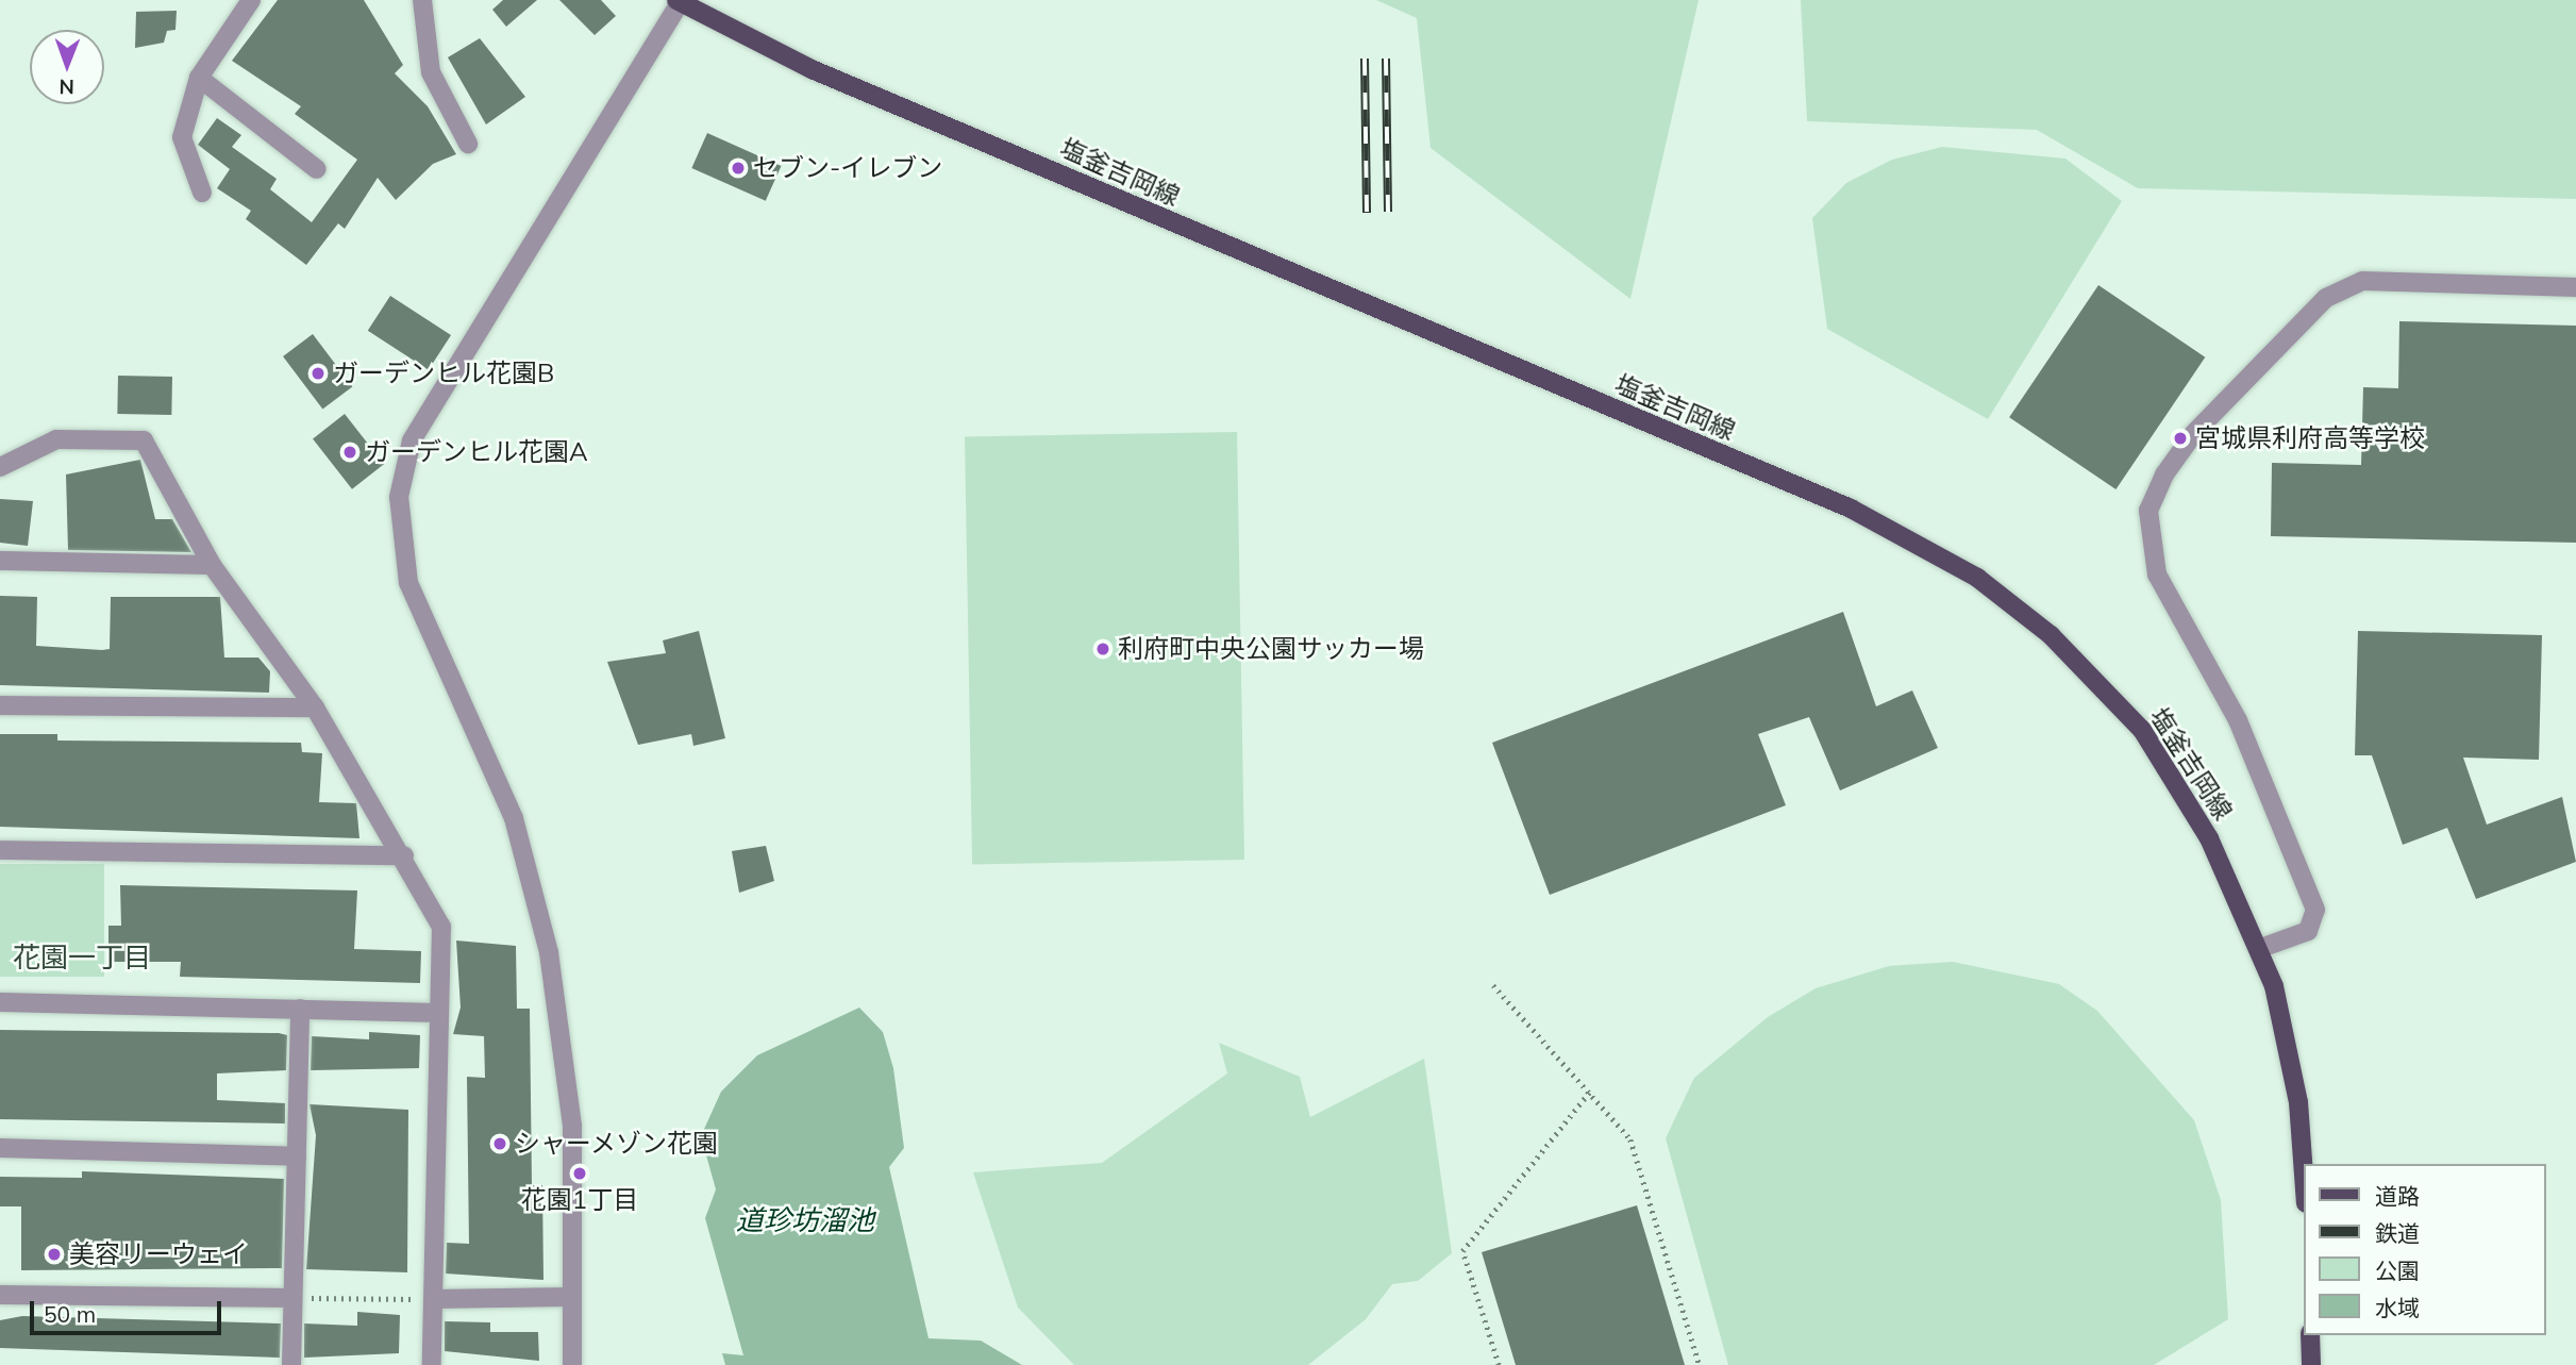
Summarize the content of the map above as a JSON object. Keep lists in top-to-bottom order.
{
  "streets": {
    "main road": ["塩釜吉岡線"]
  },
  "districts": ["花園一丁目"],
  "water": ["道珍坊溜池"],
  "places": [
    "セブン-イレブン",
    "ガーデンヒル花園B",
    "宮城県利府高等学校",
    "ガーデンヒル花園A",
    "利府町中央公園サッカー場",
    "シャーメゾン花園",
    "花園1丁目",
    "美容リーウェイ"
  ],
  "legend": [
    "道路",
    "鉄道",
    "公園",
    "水域"
  ],
  "scale_bar": "50 m",
  "north": "bottom"
}
